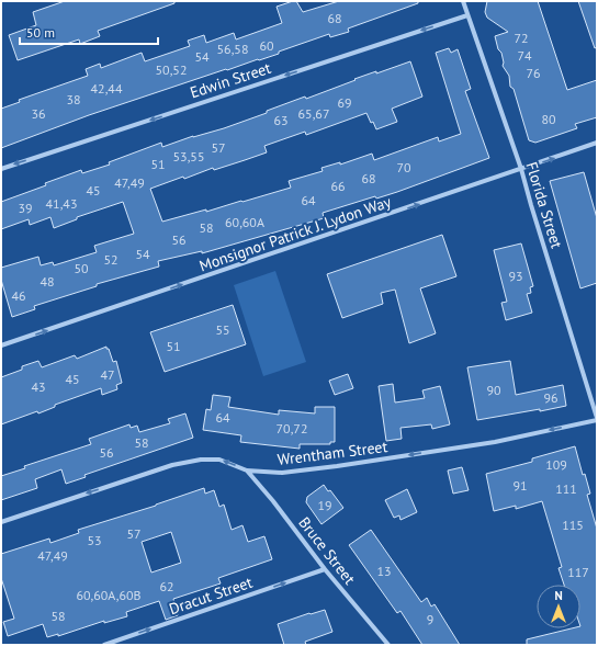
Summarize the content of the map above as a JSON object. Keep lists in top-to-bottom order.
{
  "streets": {
    "street": [
      "Edwin Street",
      "Florida Street",
      "Monsignor Patrick J. Lydon Way",
      "Wrentham Street",
      "Bruce Street",
      "Dracut Street"
    ]
  },
  "crossings": [
    ["Edwin Street", "Florida Street"],
    ["Florida Street", "Monsignor Patrick J. Lydon Way"],
    ["Florida Street", "Wrentham Street"],
    ["Wrentham Street", "Bruce Street"],
    ["Bruce Street", "Dracut Street"]
  ],
  "one_way": [
    "Edwin Street",
    "Monsignor Patrick J. Lydon Way",
    "Wrentham Street",
    "Dracut Street"
  ],
  "house_numbers": [
    "68",
    "72",
    "60",
    "56,58",
    "74",
    "54",
    "50,52",
    "76",
    "42,44",
    "38",
    "69",
    "36",
    "65,67",
    "80",
    "63",
    "57",
    "53,55",
    "51",
    "70",
    "68",
    "47,49",
    "66",
    "45",
    "64",
    "41,43",
    "39",
    "60,60A",
    "58",
    "56",
    "54",
    "52",
    "50",
    "93",
    "48",
    "46",
    "55",
    "51",
    "47",
    "45",
    "43",
    "90",
    "96",
    "64",
    "70,72",
    "58",
    "56",
    "109",
    "91",
    "111",
    "19",
    "115",
    "57",
    "53",
    "47,49",
    "13",
    "117",
    "62",
    "60,60A,60B",
    "58",
    "9"
  ],
  "scale_bar": "50 m",
  "north": "top"
}
